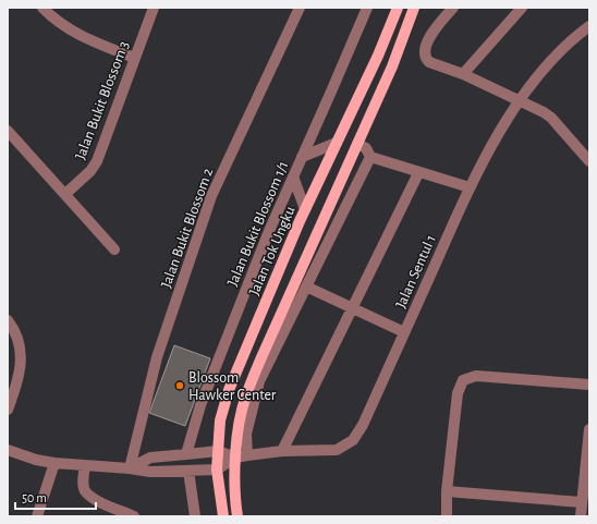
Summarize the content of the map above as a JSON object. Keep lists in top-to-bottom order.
{
  "streets": {
    "main road": ["Jalan Tok Ungku"],
    "street": [
      "Jalan Bukit Blossom 3",
      "Jalan Bukit Blossom 1/1",
      "Jalan Bukit Blossom 2",
      "Jalan Sentul 1"
    ]
  },
  "places": ["Blossom Hawker Center"],
  "scale_bar": "50 m"
}
